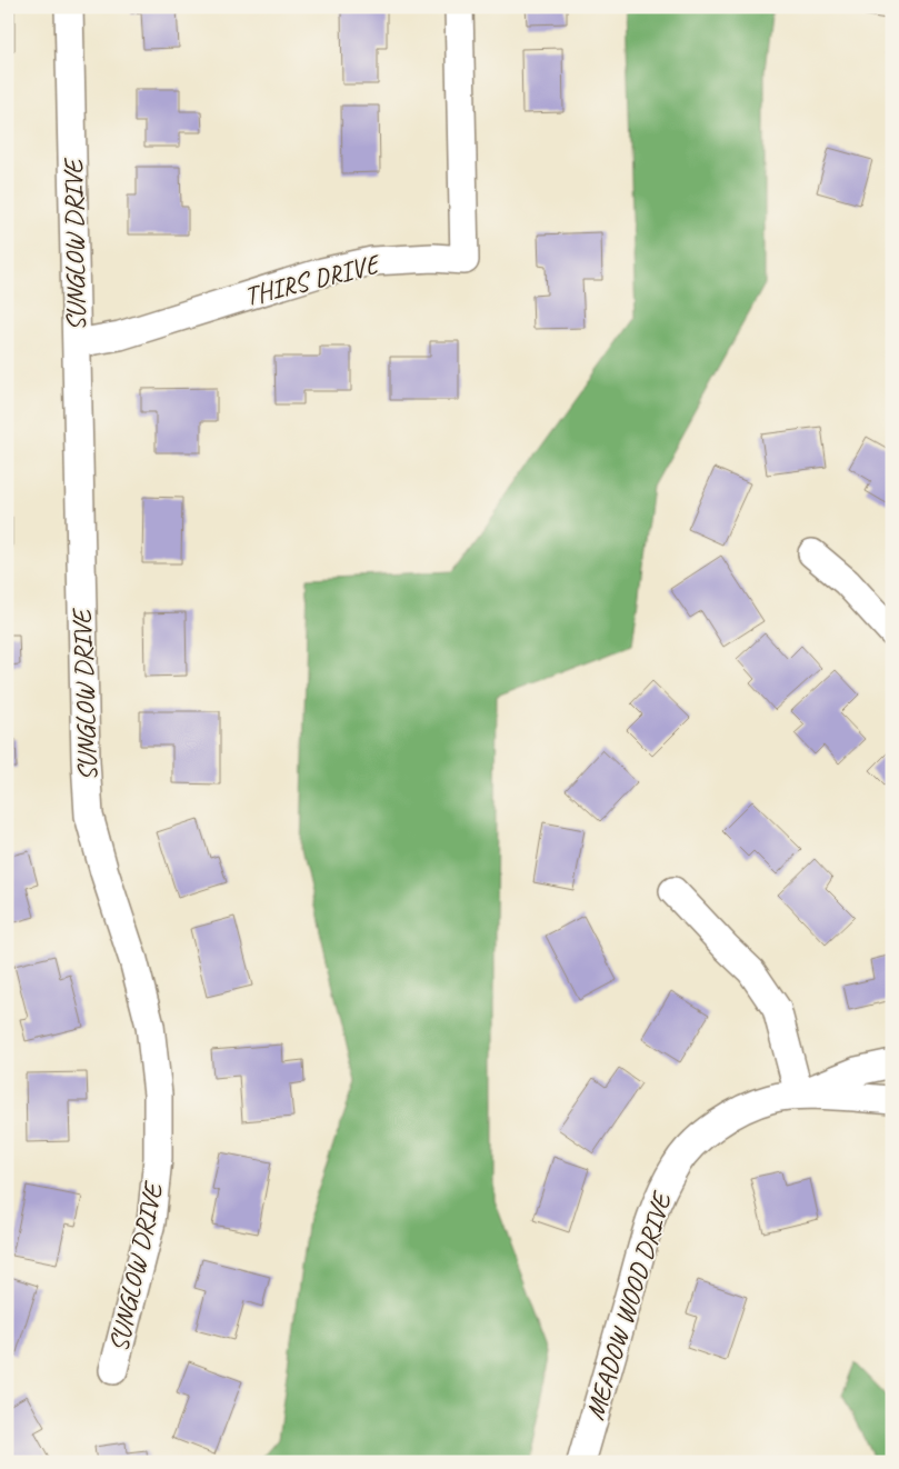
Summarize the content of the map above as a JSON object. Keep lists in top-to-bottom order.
{
  "streets": {
    "street": ["SUNGLOW DRIVE", "THIRS DRIVE", "MEADOW WOOD DRIVE"]
  },
  "crossings": [
    ["SUNGLOW DRIVE", "THIRS DRIVE"]
  ]
}
